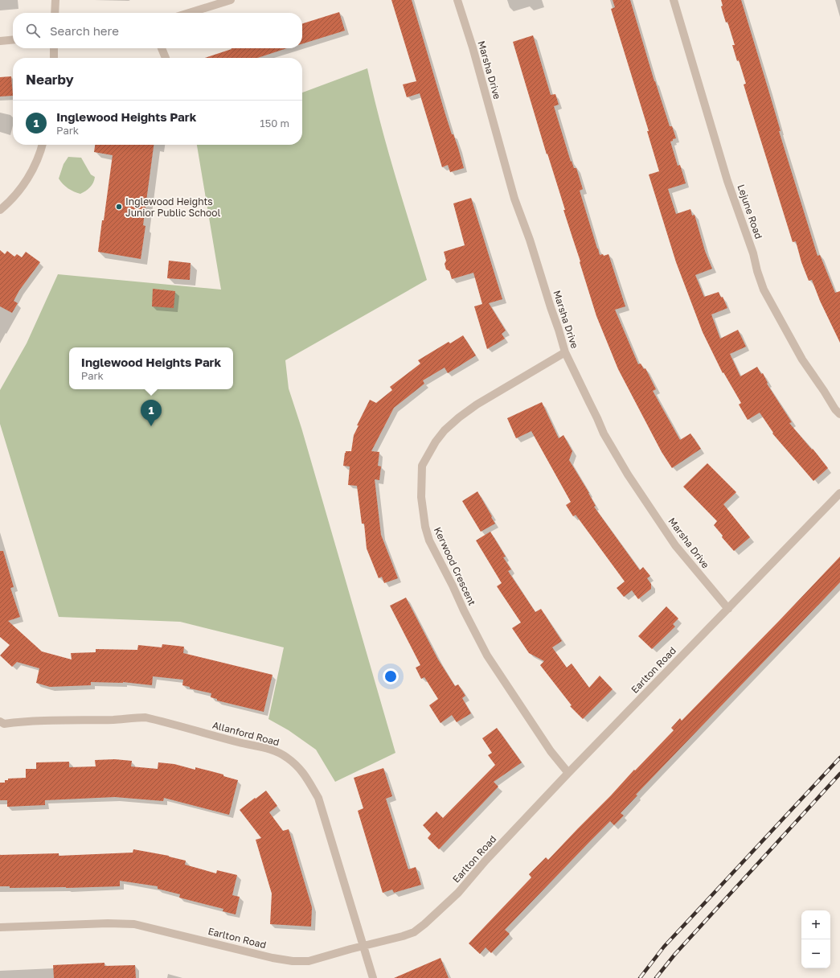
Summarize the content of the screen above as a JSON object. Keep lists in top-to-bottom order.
{
  "streets": {
    "street": [
      "Marsha Drive",
      "Lejune Road",
      "Kerwood Crescent",
      "Earlton Road",
      "Allanford Road"
    ]
  },
  "crossings": [
    ["Marsha Drive", "Kerwood Crescent"],
    ["Marsha Drive", "Earlton Road"],
    ["Kerwood Crescent", "Earlton Road"],
    ["Earlton Road", "Allanford Road"]
  ],
  "places": ["Inglewood Heights Junior Public School"],
  "page": {
    "search": "Search here",
    "heading": "Nearby",
    "list": [
      {
        "mark": "1",
        "name": "Inglewood Heights Park",
        "note": "Park",
        "value": "150 m"
      }
    ],
    "popup": ["Inglewood Heights Park", "Park"],
    "pins": "1",
    "map_buttons": ["+", "−"]
  }
}
